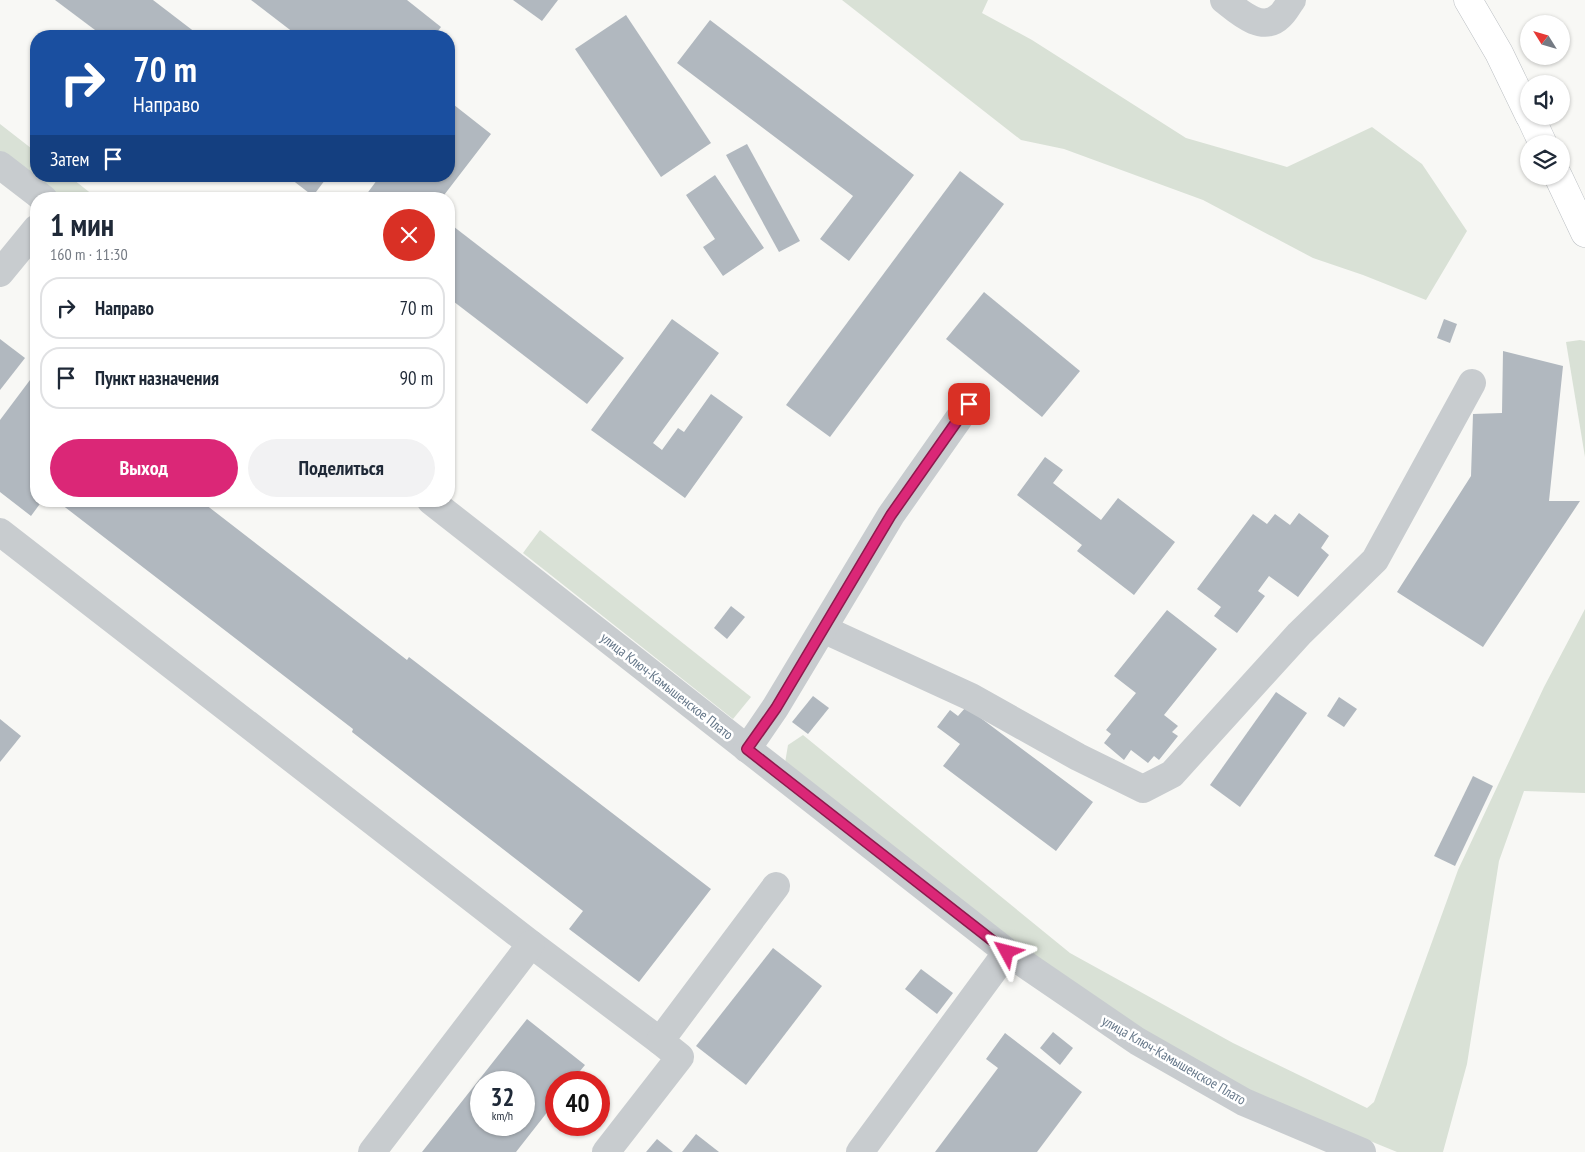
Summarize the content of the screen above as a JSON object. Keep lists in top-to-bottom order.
{
  "streets": {
    "street": ["улица Ключ-Камышенское Плато"]
  },
  "north": "top left",
  "page": {
    "turn": ["70 m", "Направо"],
    "then": "Затем",
    "heading": ["1 мин", "160 m · 11:30"],
    "list": [
      {
        "name": "Направо",
        "value": "70 m"
      },
      {
        "name": "Пункт назначения",
        "value": "90 m"
      }
    ],
    "buttons": ["Выход", "Поделиться"],
    "speed": "32 km/h",
    "limit": "40"
  }
}
